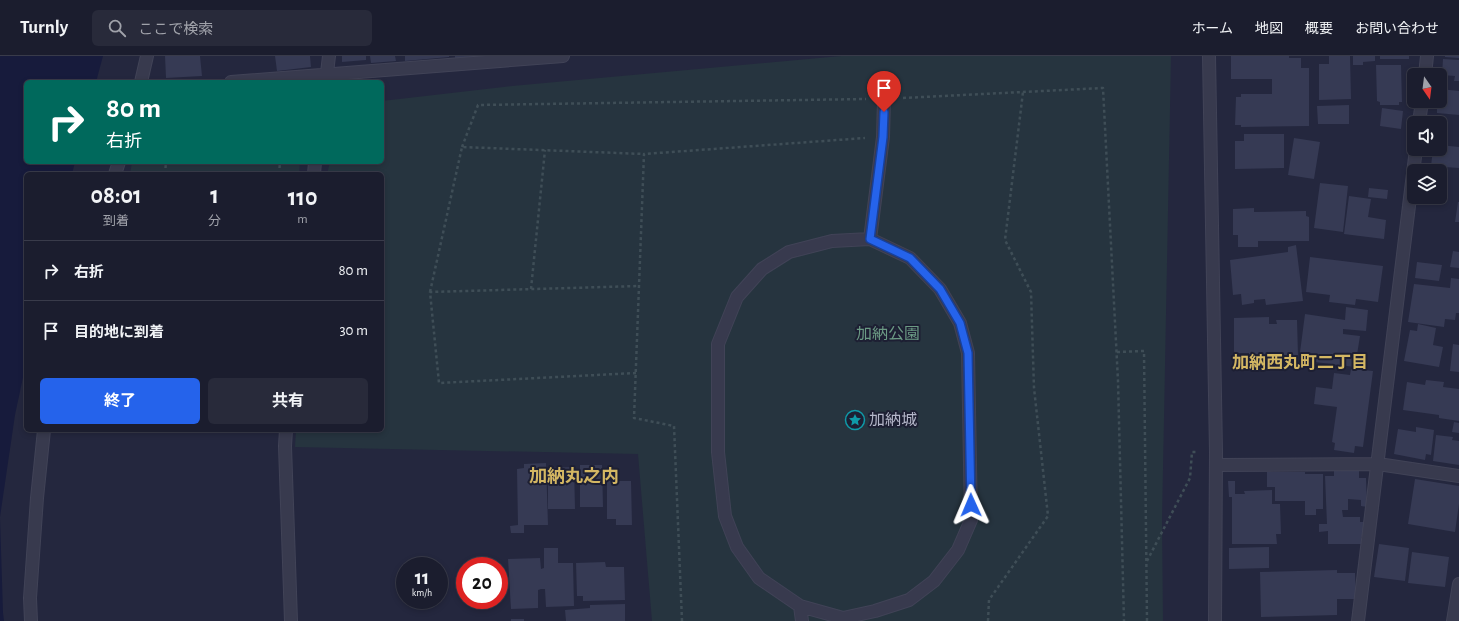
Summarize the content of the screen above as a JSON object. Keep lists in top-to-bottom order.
{
  "districts": ["加納西丸町二丁目", "加納丸之内"],
  "parks": ["加納公園"],
  "places": {
    "place": ["加納城"]
  },
  "north": "bottom",
  "page": {
    "header": "Turnly",
    "search": "ここで検索",
    "nav": [
      "ホーム",
      "地図",
      "概要",
      "お問い合わせ"
    ],
    "turn": ["80 m", "右折"],
    "eta": [
      "08:01",
      "到着",
      "1",
      "分",
      "110",
      "m"
    ],
    "list": [
      {
        "name": "右折",
        "value": "80 m"
      },
      {
        "name": "目的地に到着",
        "value": "30 m"
      }
    ],
    "buttons": ["終了", "共有"],
    "speed": "11 km/h",
    "limit": "20"
  }
}
